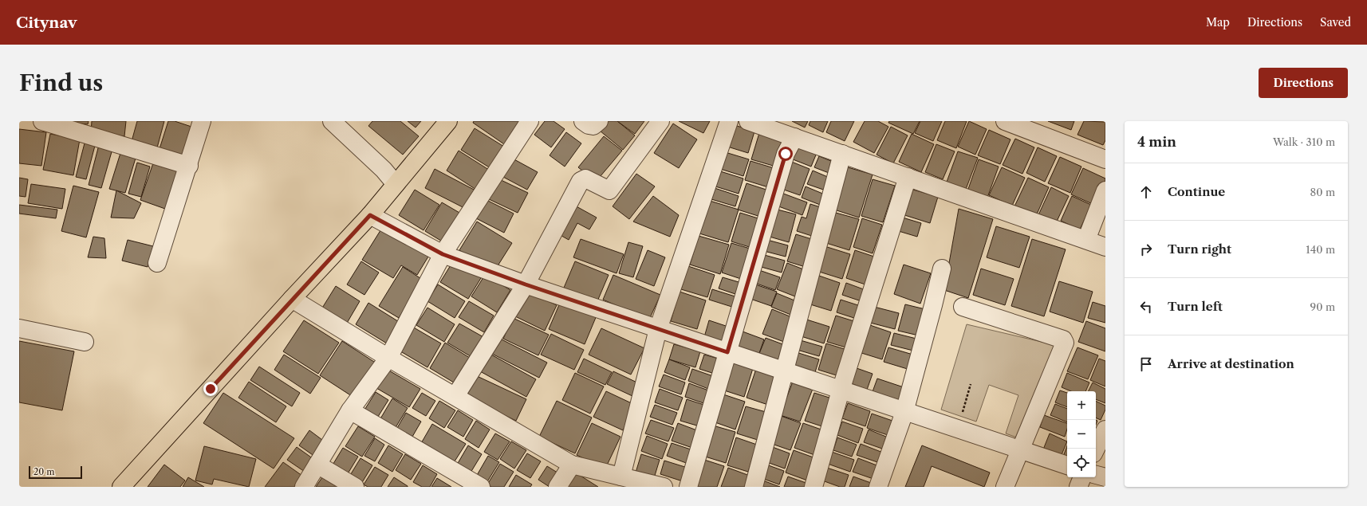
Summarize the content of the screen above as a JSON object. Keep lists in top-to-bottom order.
{
  "scale_bar": "20 m",
  "page": {
    "header": "Citynav",
    "nav": ["Map", "Directions", "Saved"],
    "buttons": "Directions",
    "title": "Find us",
    "heading": ["4 min", "Walk · 310 m"],
    "list": [
      ["Continue", "80 m"],
      ["Turn right", "140 m"],
      ["Turn left", "90 m"],
      "Arrive at destination"
    ],
    "map_buttons": ["+", "−"],
    "scale": "20 m"
  }
}
